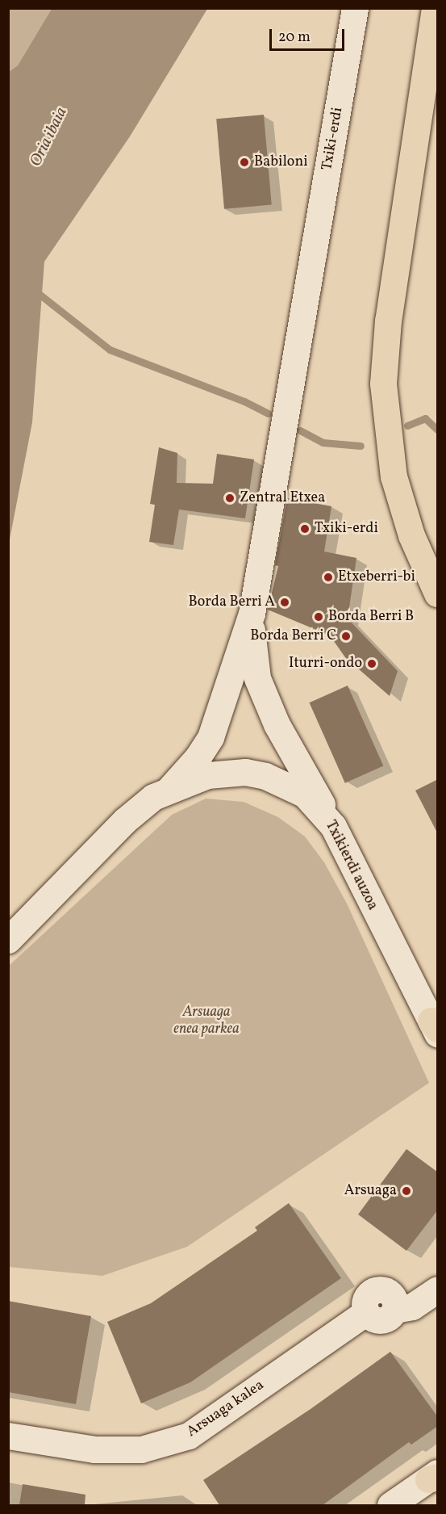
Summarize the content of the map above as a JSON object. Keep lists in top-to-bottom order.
{
  "streets": {
    "street": ["Txiki-erdi", "Txikierdi auzoa", "Arsuaga kalea"]
  },
  "water": ["Oria ibaia"],
  "parks": ["Arsuaga enea parkea"],
  "places": [
    "Babiloni",
    "Zentral Etxea",
    "Txiki-erdi",
    "Etxeberri-bi",
    "Borda Berri A",
    "Borda Berri B",
    "Borda Berri C",
    "Iturri-ondo",
    "Arsuaga"
  ],
  "scale_bar": "20 m"
}
